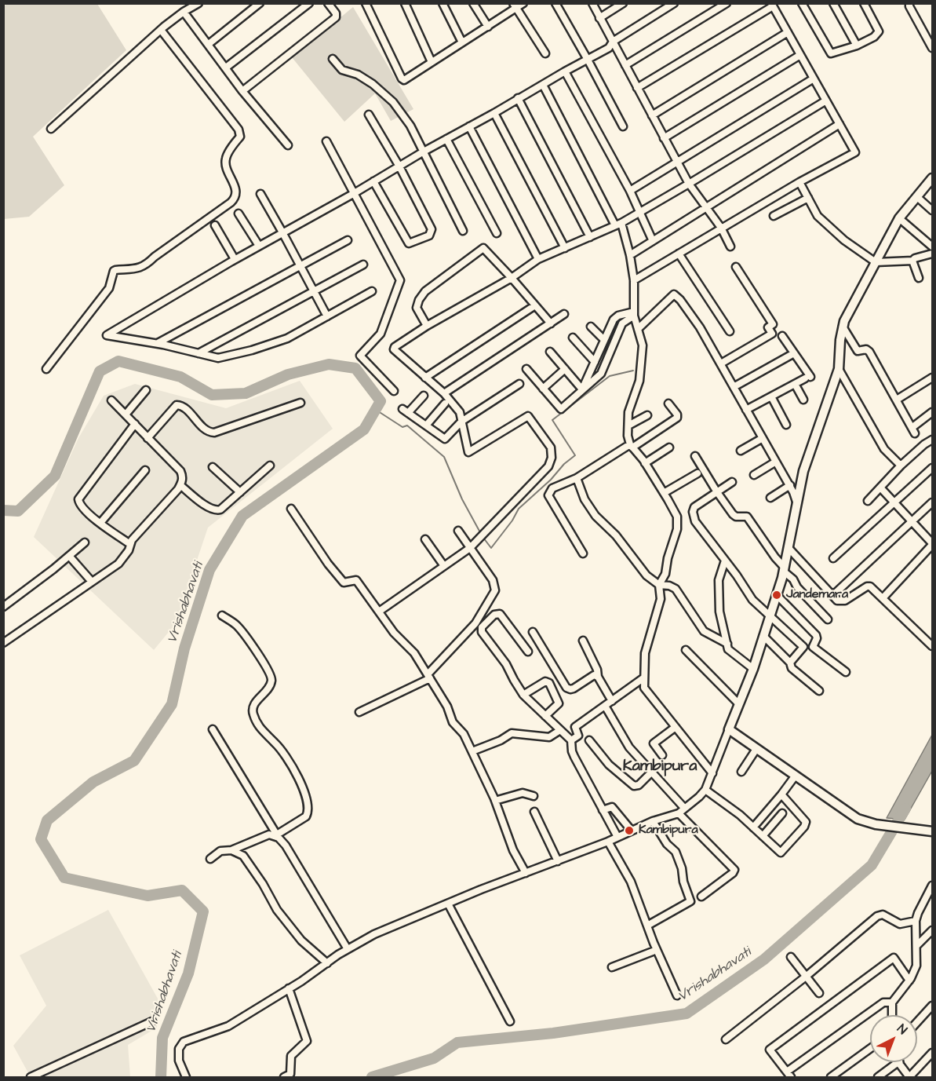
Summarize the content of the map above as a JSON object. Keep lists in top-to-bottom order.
{
  "districts": ["Kambipura"],
  "water": ["Vrishabhavati"],
  "places": ["Jandemara", "Kambipura"],
  "north": "top right"
}
